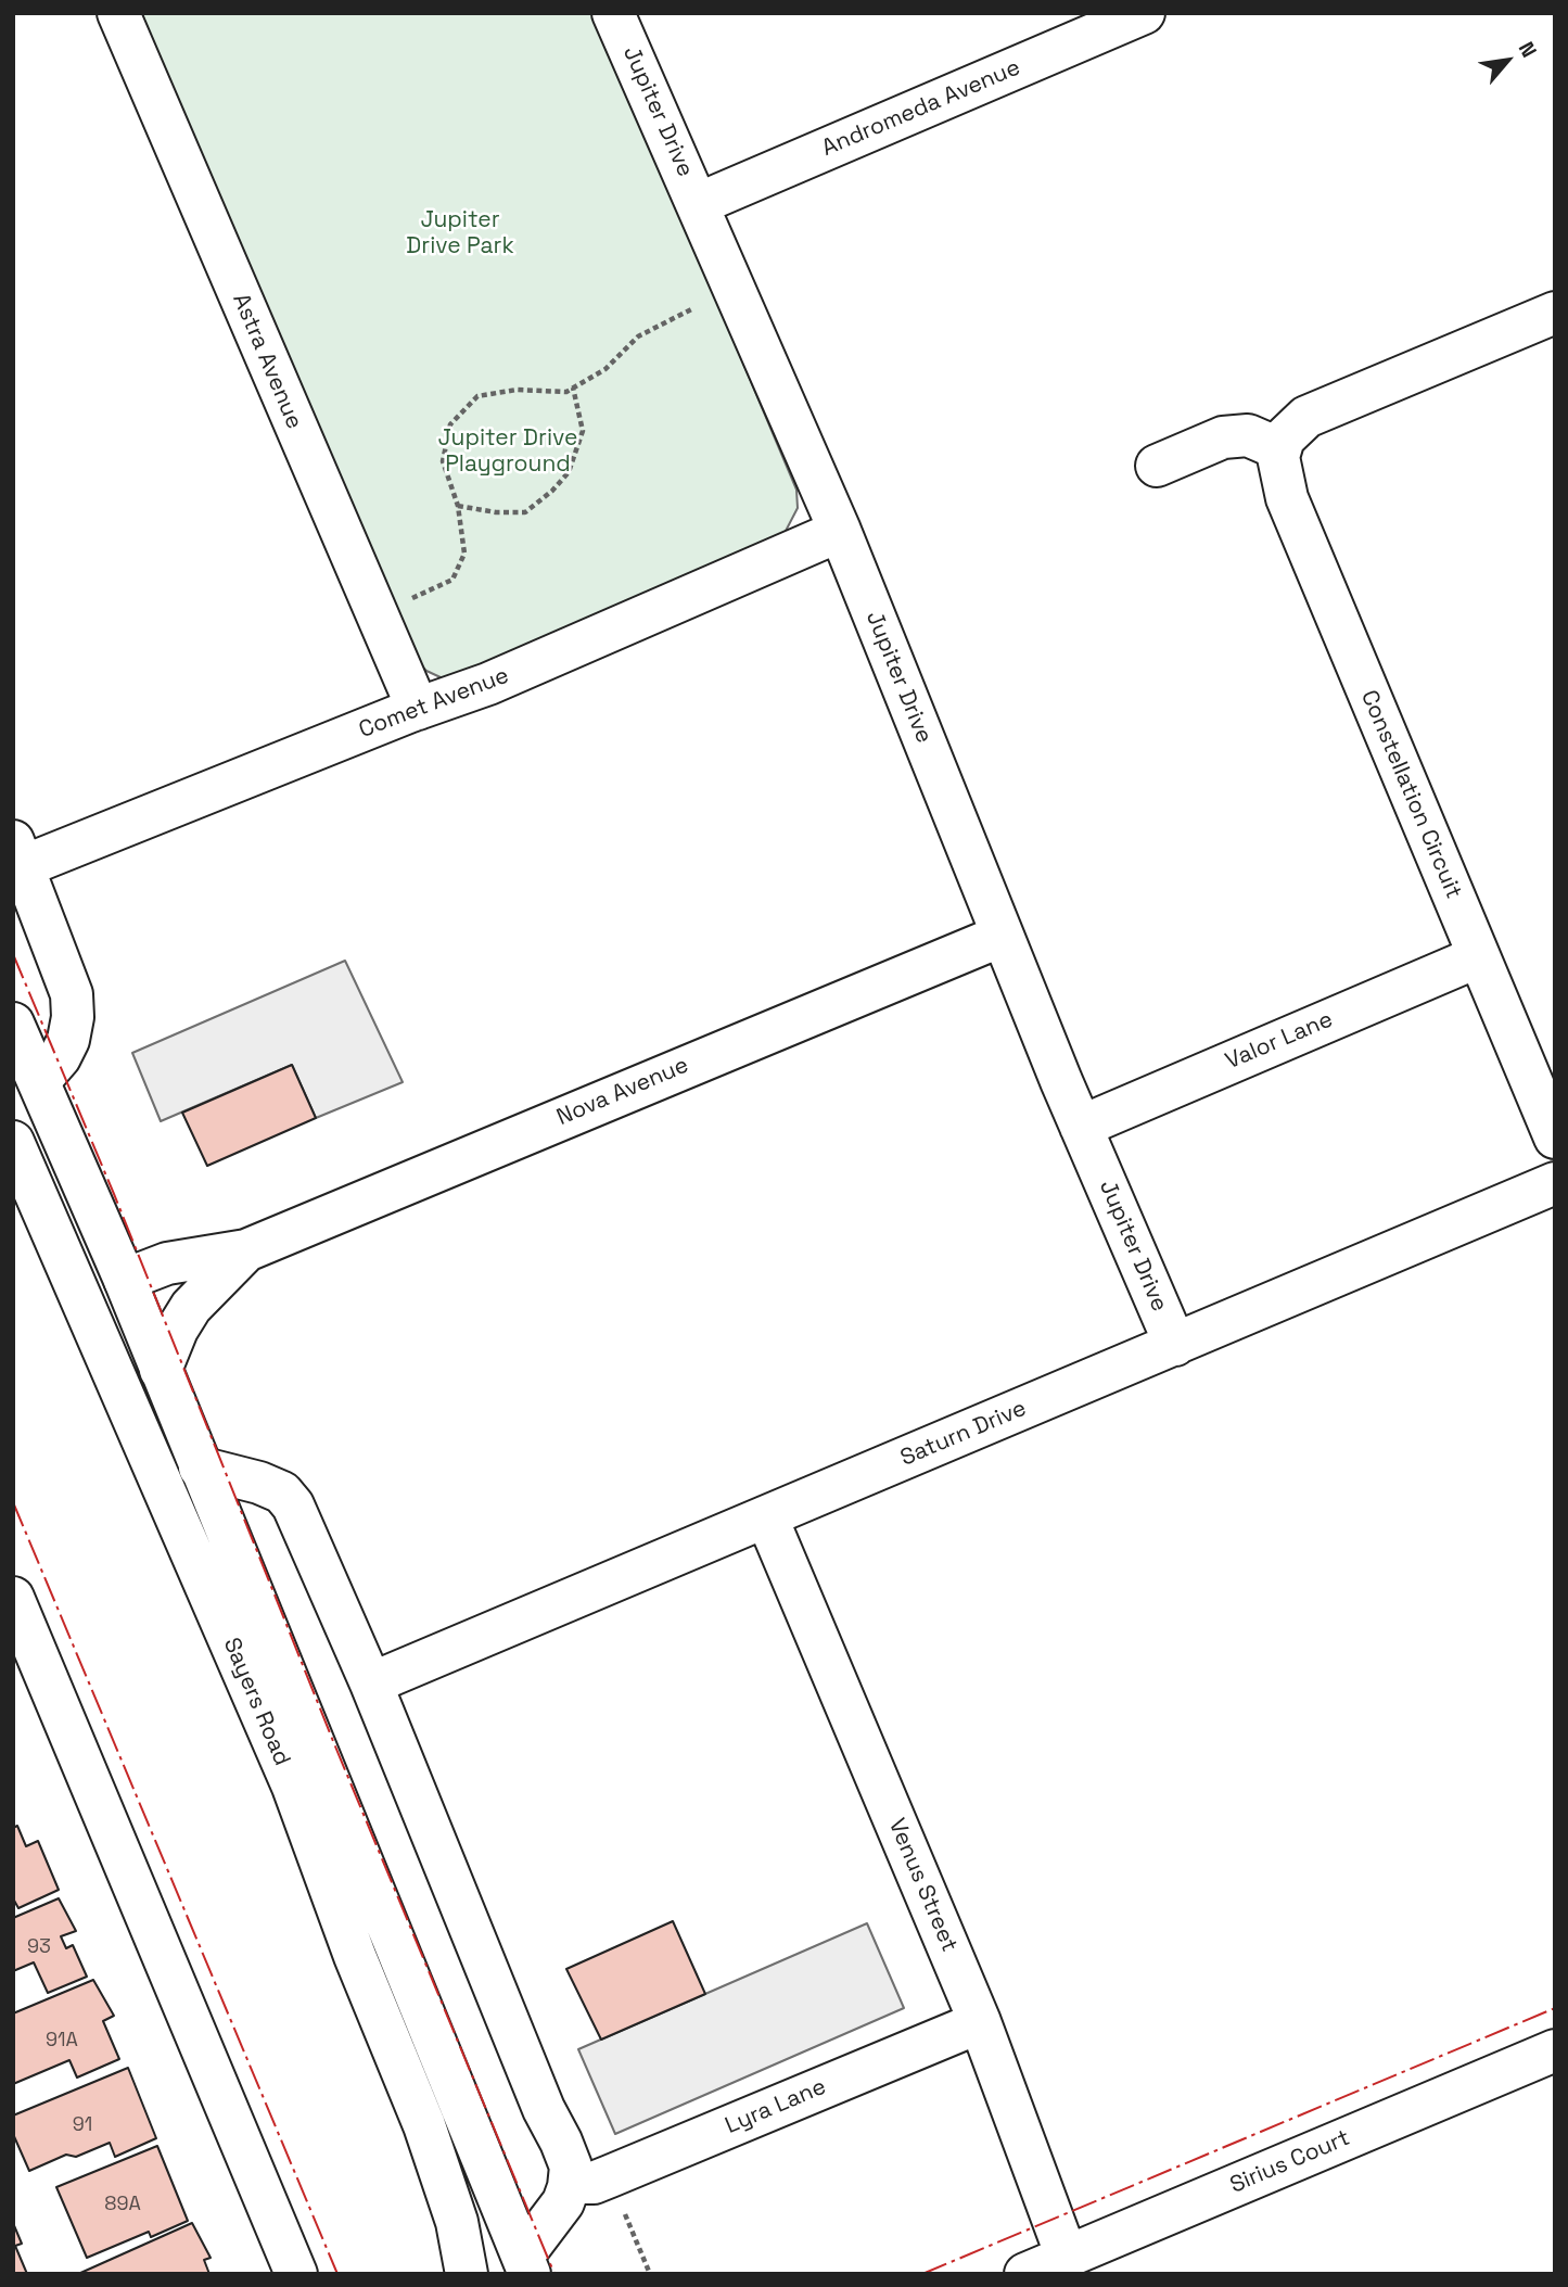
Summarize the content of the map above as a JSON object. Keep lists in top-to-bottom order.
{
  "streets": {
    "street": [
      "Andromeda Avenue",
      "Jupiter Drive",
      "Astra Avenue",
      "Comet Avenue",
      "Constellation Circuit",
      "Valor Lane",
      "Nova Avenue",
      "Saturn Drive",
      "Sayers Road",
      "Venus Street",
      "Lyra Lane",
      "Sirius Court"
    ]
  },
  "crossings": [
    ["Andromeda Avenue", "Jupiter Drive"],
    ["Jupiter Drive", "Comet Avenue"],
    ["Jupiter Drive", "Valor Lane"],
    ["Jupiter Drive", "Nova Avenue"],
    ["Jupiter Drive", "Saturn Drive"],
    ["Astra Avenue", "Comet Avenue"],
    ["Constellation Circuit", "Valor Lane"],
    ["Nova Avenue", "Sayers Road"],
    ["Saturn Drive", "Venus Street"],
    ["Sayers Road", "Lyra Lane"],
    ["Venus Street", "Lyra Lane"],
    ["Venus Street", "Sirius Court"]
  ],
  "parks": ["Jupiter Drive Park", "Jupiter Drive Playground"],
  "house_numbers": [
    "93",
    "91A",
    "91",
    "89A"
  ],
  "north": "top right"
}
